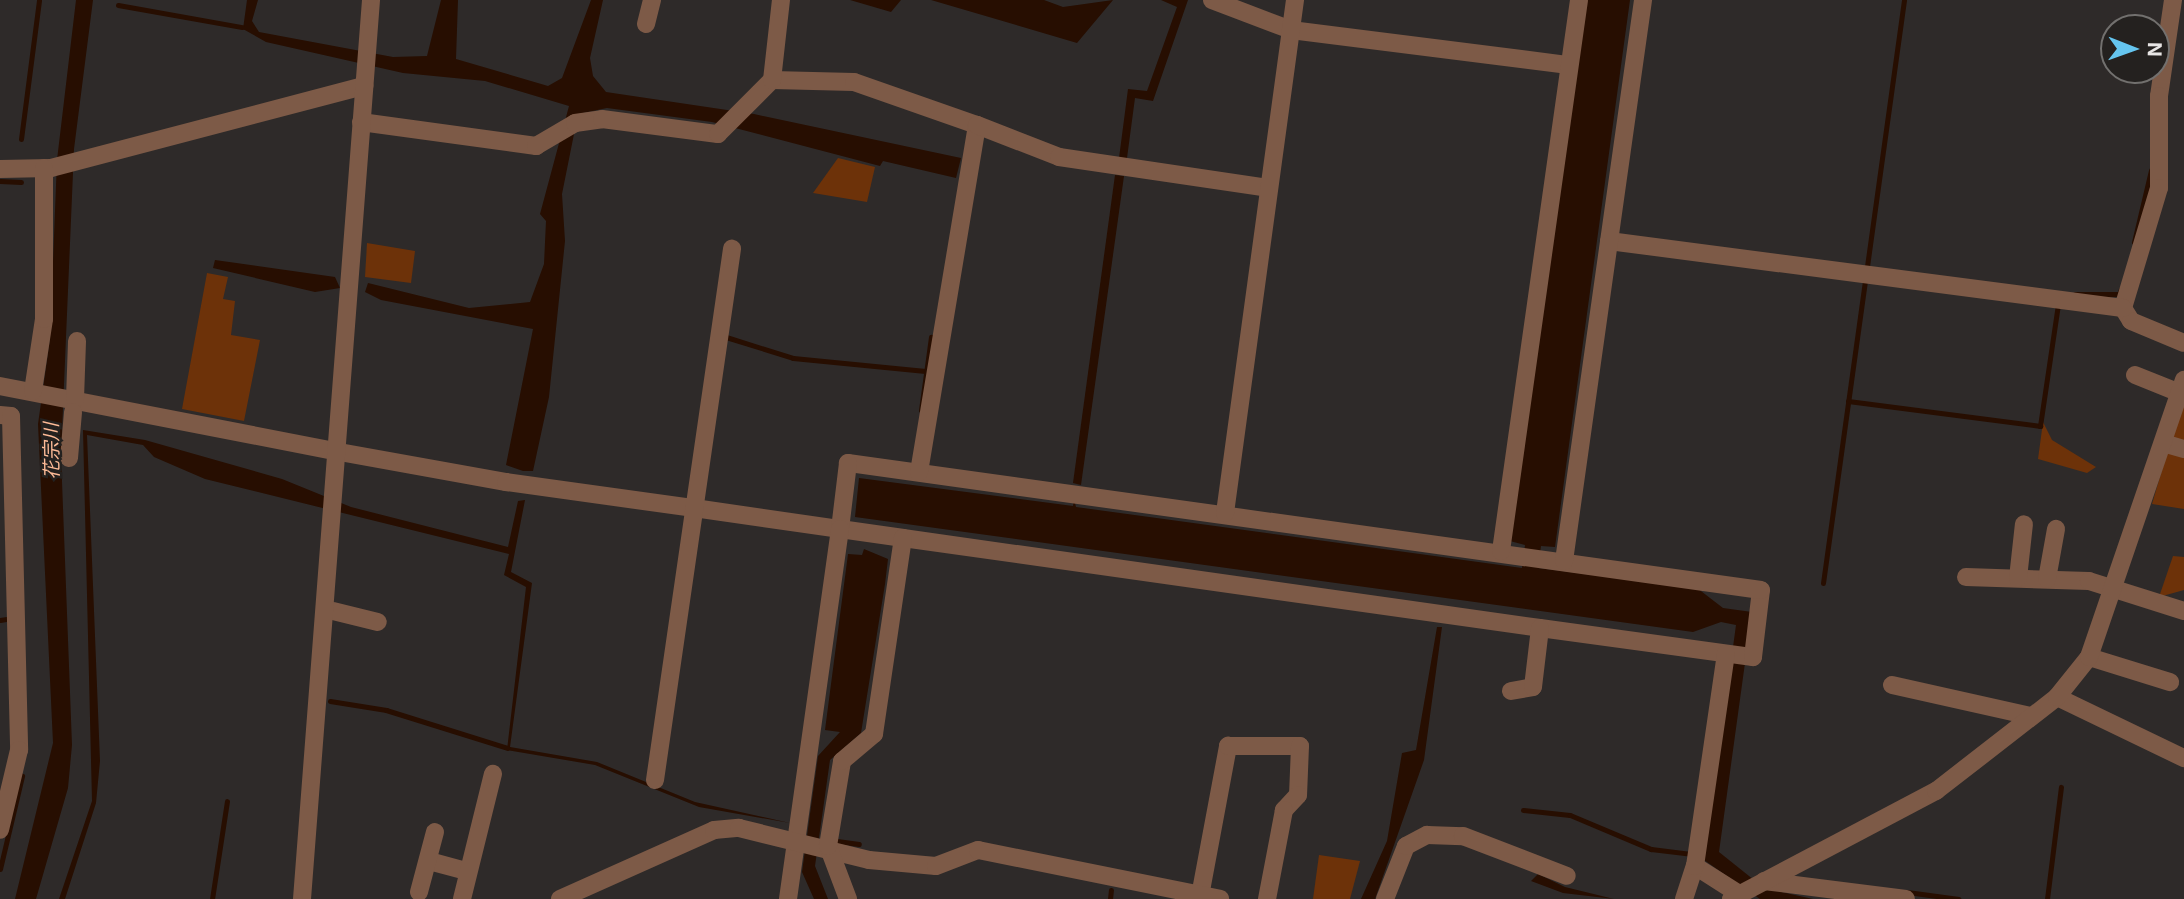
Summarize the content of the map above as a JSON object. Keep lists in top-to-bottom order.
{
  "water": ["花宗川"],
  "north": "right"
}
